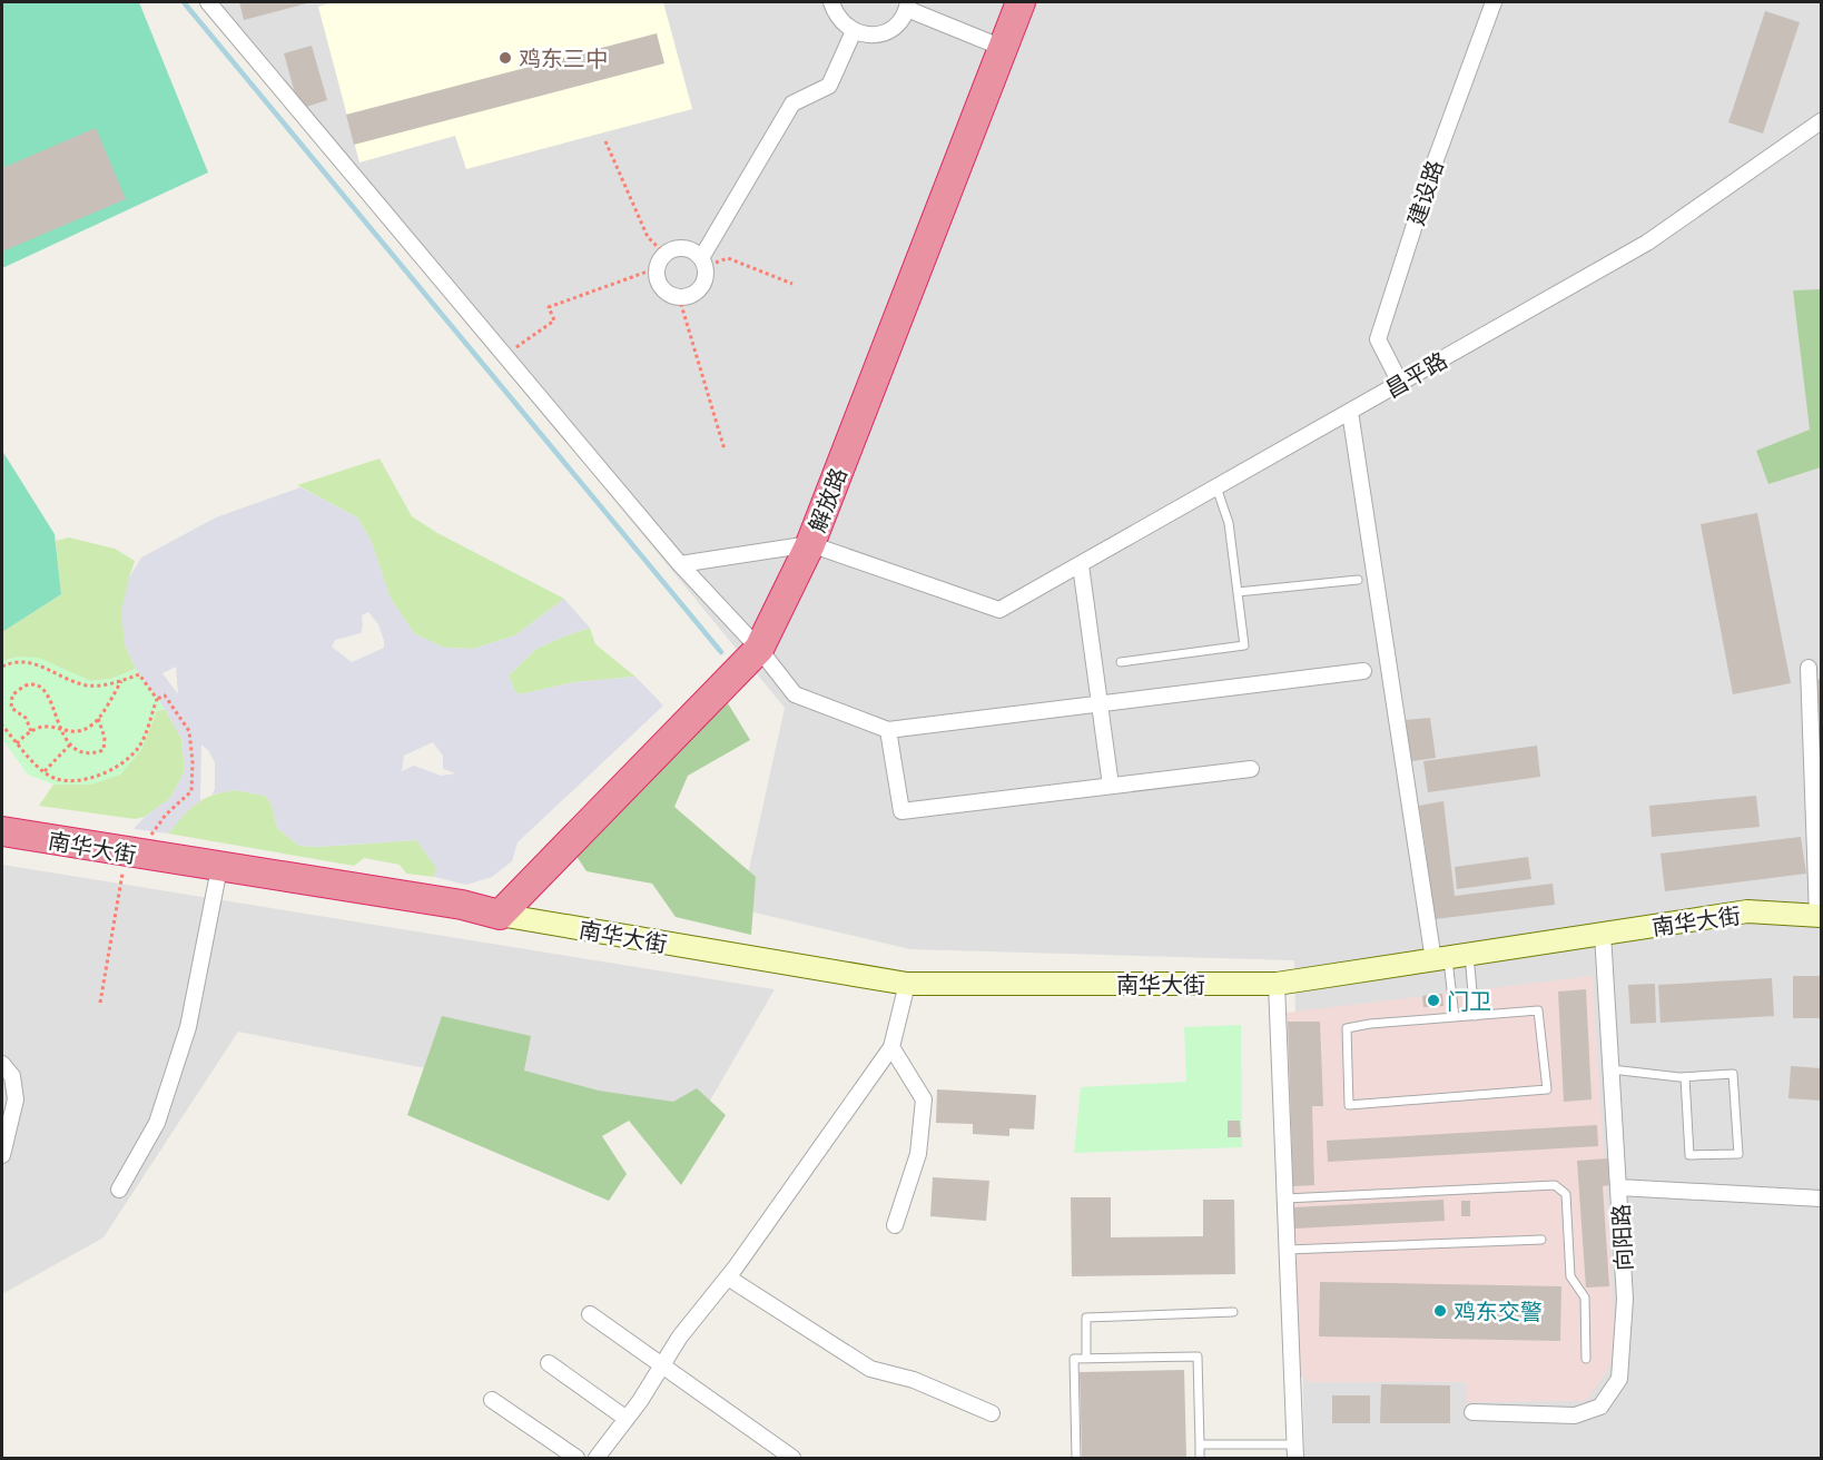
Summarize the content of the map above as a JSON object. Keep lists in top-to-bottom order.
{
  "streets": {
    "highway": ["解放路", "南华大街"],
    "street": ["建设路", "昌平路", "向阳路"]
  },
  "crossings": [
    ["建设路", "昌平路"],
    ["昌平路", "解放路"],
    ["解放路", "南华大街"],
    ["南华大街", "向阳路"]
  ],
  "places": ["鸡东三中", "门卫", "鸡东交警"]
}
